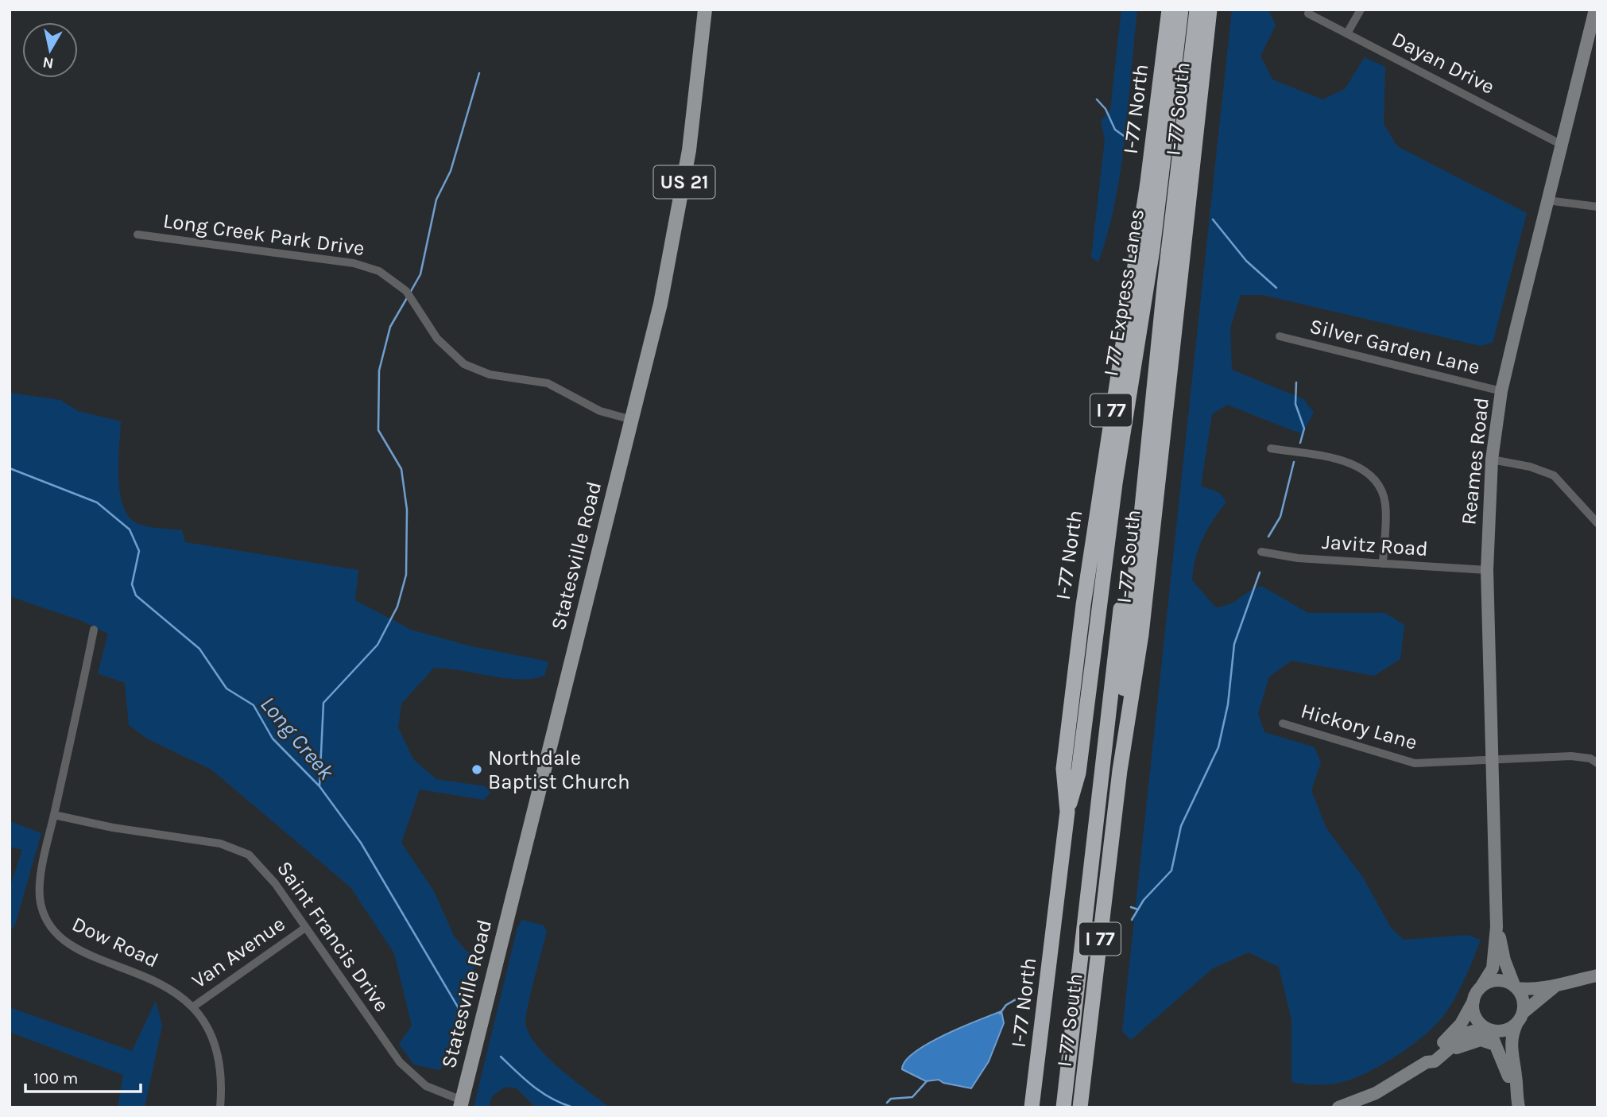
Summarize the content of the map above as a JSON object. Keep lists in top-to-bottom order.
{
  "streets": {
    "highway": [
      "I-77 North",
      "I-77 South",
      "I 77 Express Lanes",
      "I 77"
    ],
    "main road": ["US 21", "Reames Road", "Statesville Road"],
    "street": [
      "Dayan Drive",
      "Long Creek Park Drive",
      "Silver Garden Lane",
      "Javitz Road",
      "Hickory Lane",
      "Saint Francis Drive",
      "Dow Road",
      "Van Avenue"
    ]
  },
  "crossings": [
    ["Dayan Drive", "Reames Road"],
    ["I-77 North", "I 77 Express Lanes"],
    ["I-77 South", "I 77 Express Lanes"],
    ["Long Creek Park Drive", "Statesville Road"],
    ["Silver Garden Lane", "Reames Road"],
    ["Reames Road", "Javitz Road"],
    ["Reames Road", "Hickory Lane"],
    ["Statesville Road", "Saint Francis Drive"],
    ["Saint Francis Drive", "Dow Road"],
    ["Saint Francis Drive", "Van Avenue"],
    ["Dow Road", "Van Avenue"]
  ],
  "water": ["Long Creek"],
  "places": ["Northdale Baptist Church"],
  "scale_bar": "100 m",
  "north": "bottom"
}
